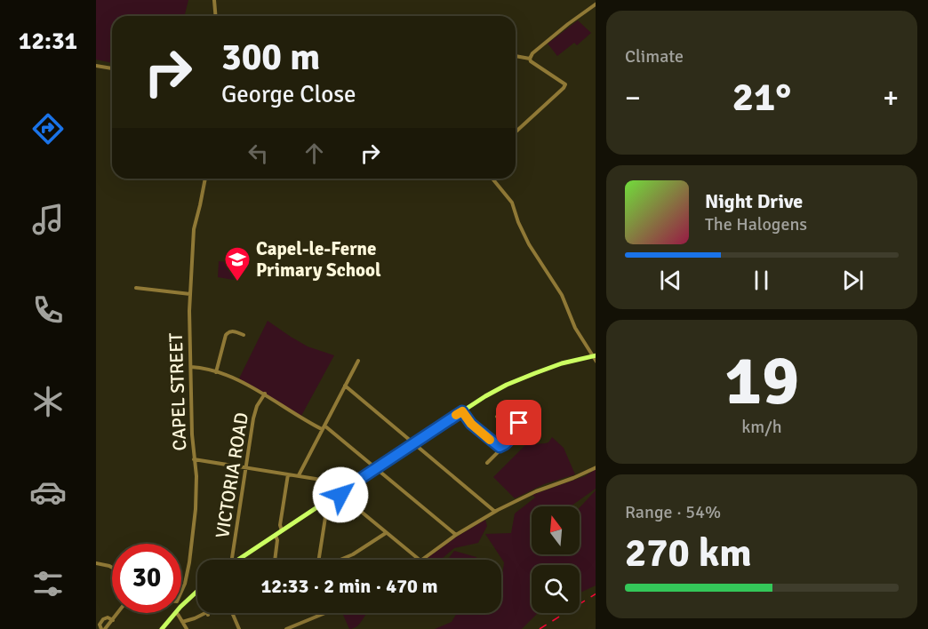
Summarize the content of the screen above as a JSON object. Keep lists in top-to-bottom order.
{
  "streets": {
    "street": ["CAPEL STREET", "VICTORIA ROAD"]
  },
  "places": {
    "school or university": ["Capel-le-Ferne Primary School"]
  },
  "north": "top",
  "page": {
    "tabs": "12:31",
    "tile": [
      "Climate",
      ["19", "km/h"],
      ["Range · 54%", "270 km"]
    ],
    "turn": ["300 m", "George Close"],
    "heat": ["−", "21°", "+"],
    "song": ["Night Drive", "The Halogens"],
    "limit": "30",
    "trip": "12:33 · 2 min · 470 m"
  }
}
